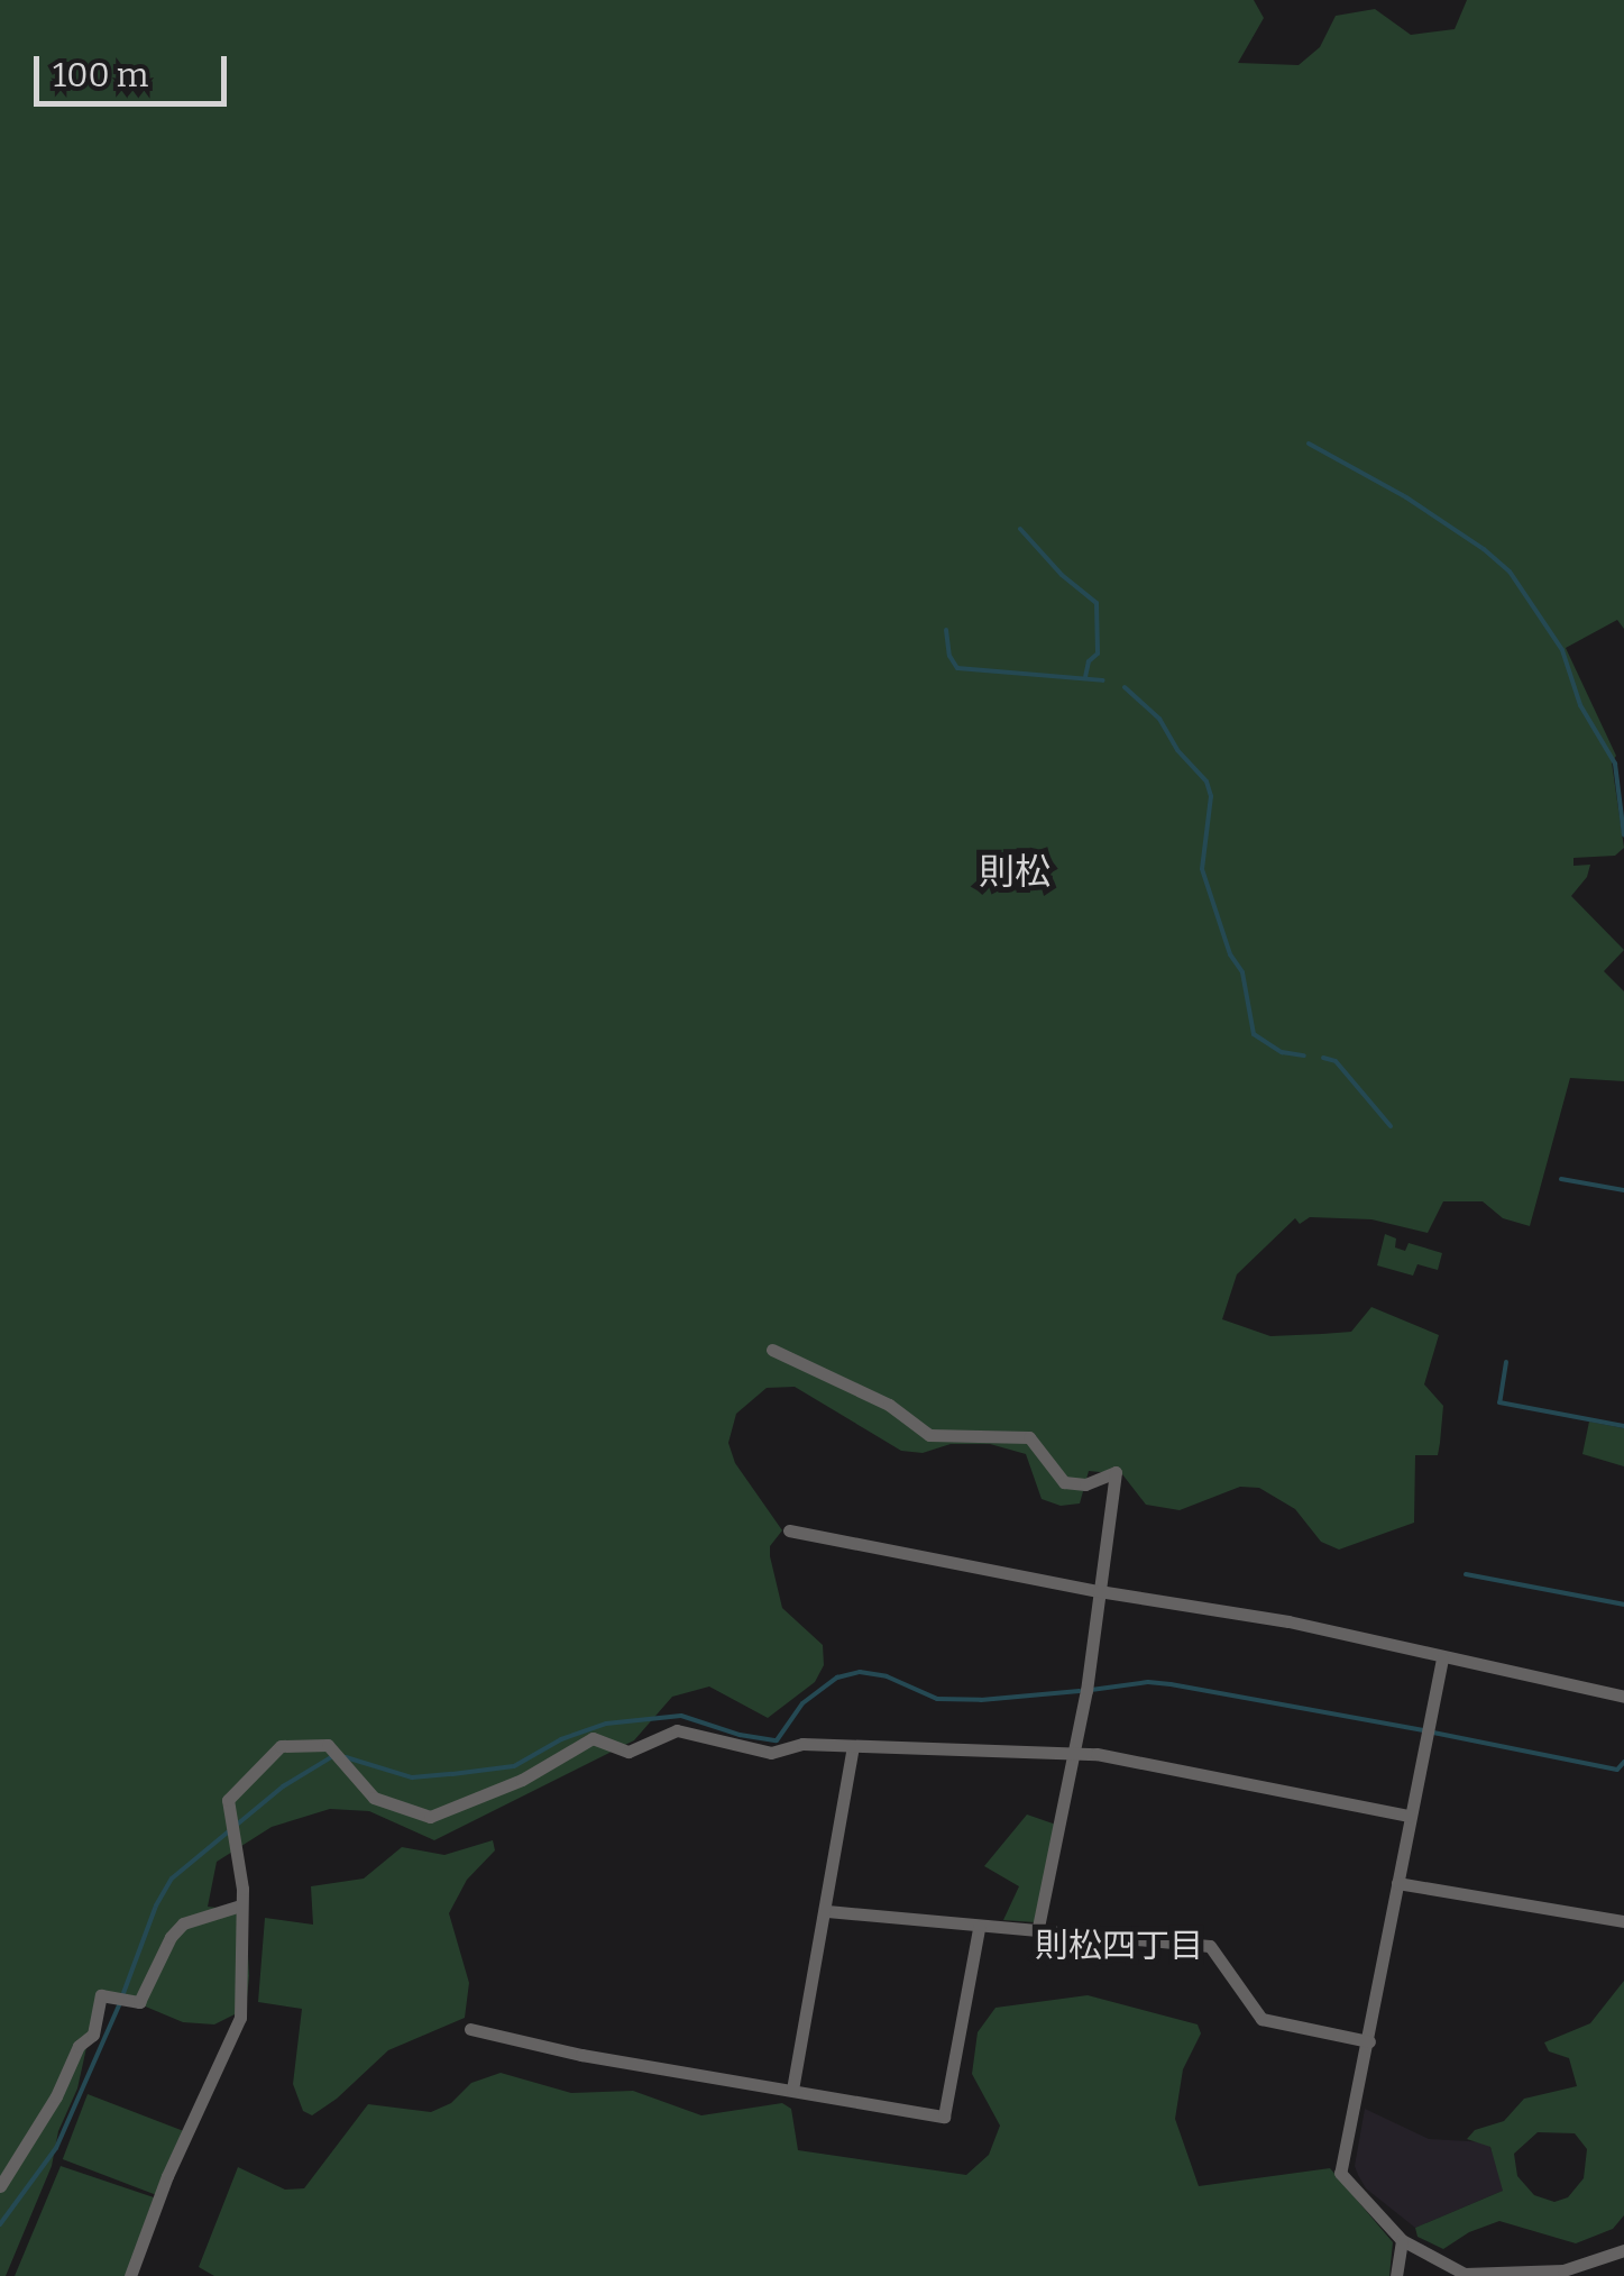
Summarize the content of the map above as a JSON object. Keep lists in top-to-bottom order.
{
  "districts": ["則松", "則松四丁目"],
  "scale_bar": "100 m"
}
